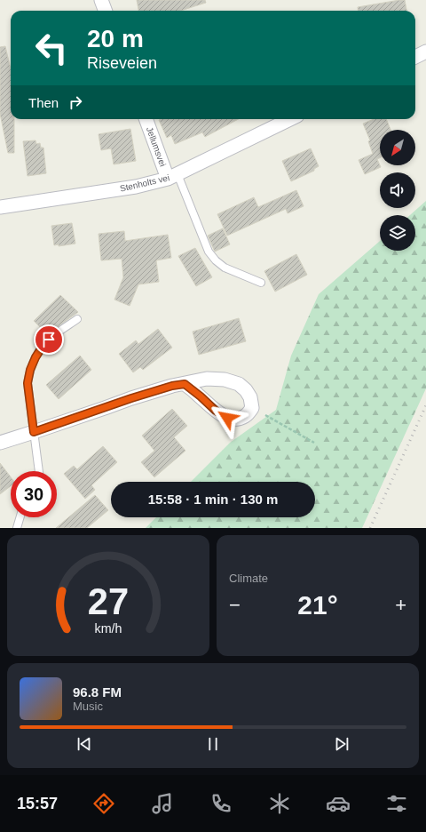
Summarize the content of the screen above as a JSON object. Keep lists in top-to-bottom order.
{
  "streets": {
    "street": ["Jellumsvei", "Stenholts vei"]
  },
  "crossings": [
    ["Jellumsvei", "Stenholts vei"]
  ],
  "north": "bottom left",
  "page": {
    "turn": ["20 m", "Riseveien"],
    "then": "Then",
    "limit": "30",
    "trip": "15:58 · 1 min · 130 m",
    "tile": "Climate",
    "heat": ["−", "21°", "+"],
    "song": ["96.8 FM", "Music"],
    "tabs": "15:57",
    "gauge": ["27", "km/h"]
  }
}
